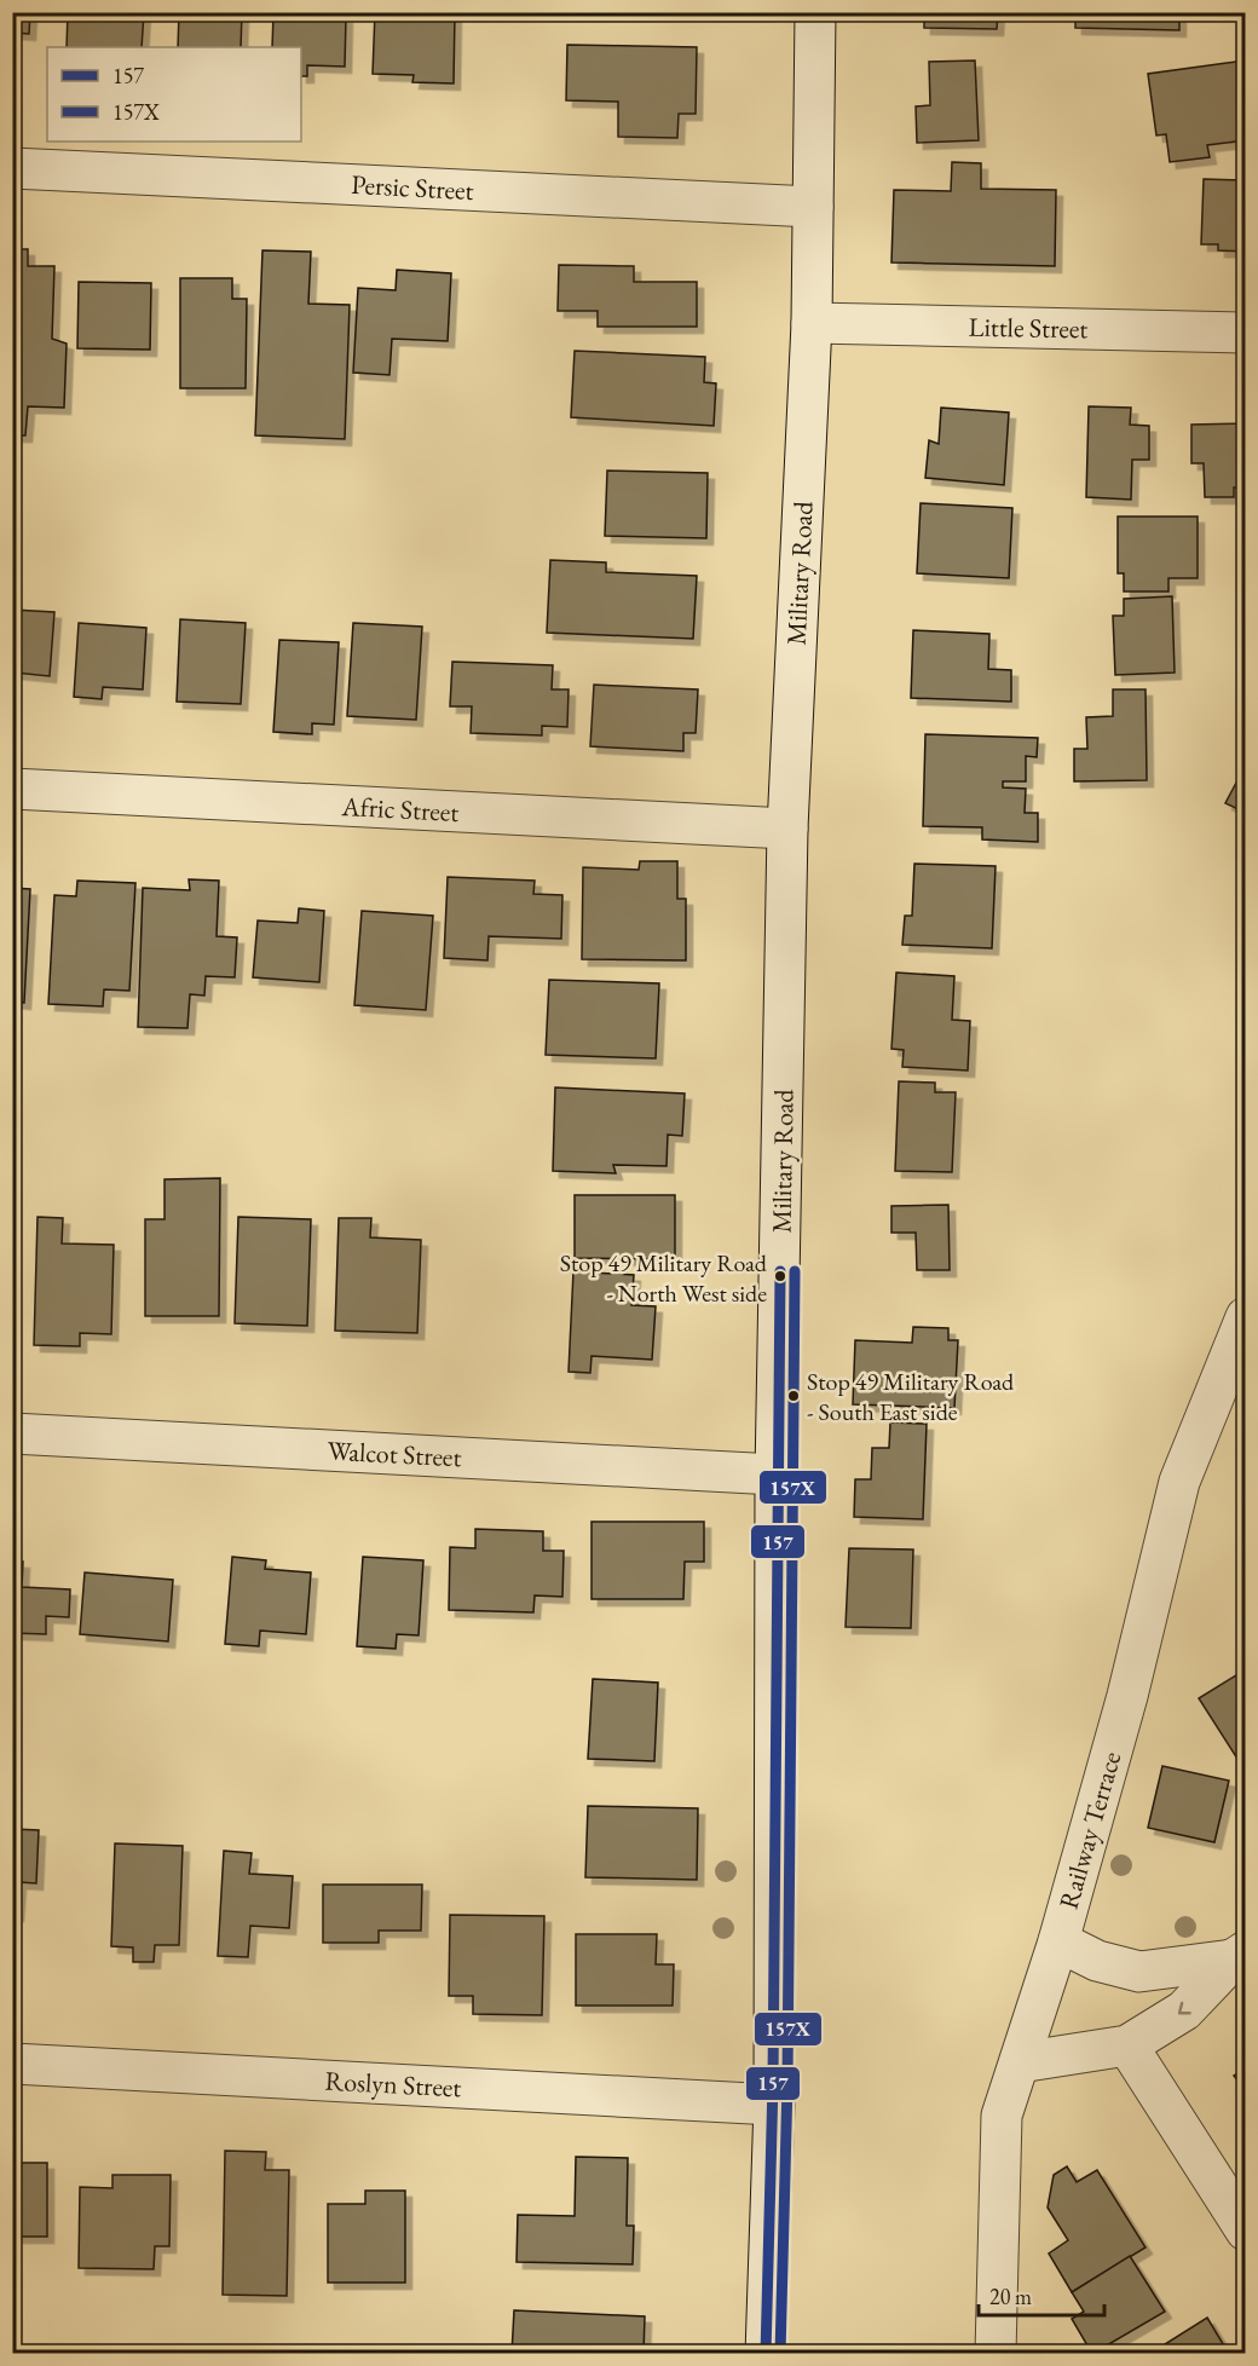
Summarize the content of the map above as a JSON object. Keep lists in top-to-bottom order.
{
  "streets": {
    "street": [
      "Persic Street",
      "Little Street",
      "Military Road",
      "Afric Street",
      "Walcot Street",
      "Railway Terrace",
      "Roslyn Street"
    ]
  },
  "crossings": [
    ["Persic Street", "Military Road"],
    ["Little Street", "Military Road"],
    ["Military Road", "Afric Street"],
    ["Military Road", "Walcot Street"],
    ["Military Road", "Roslyn Street"]
  ],
  "places": ["Stop 49 Military Road - North West side", "Stop 49 Military Road - South East side"],
  "lines": ["transit line 157", "transit line 157X"],
  "legend": ["157", "157X"],
  "scale_bar": "20 m"
}
